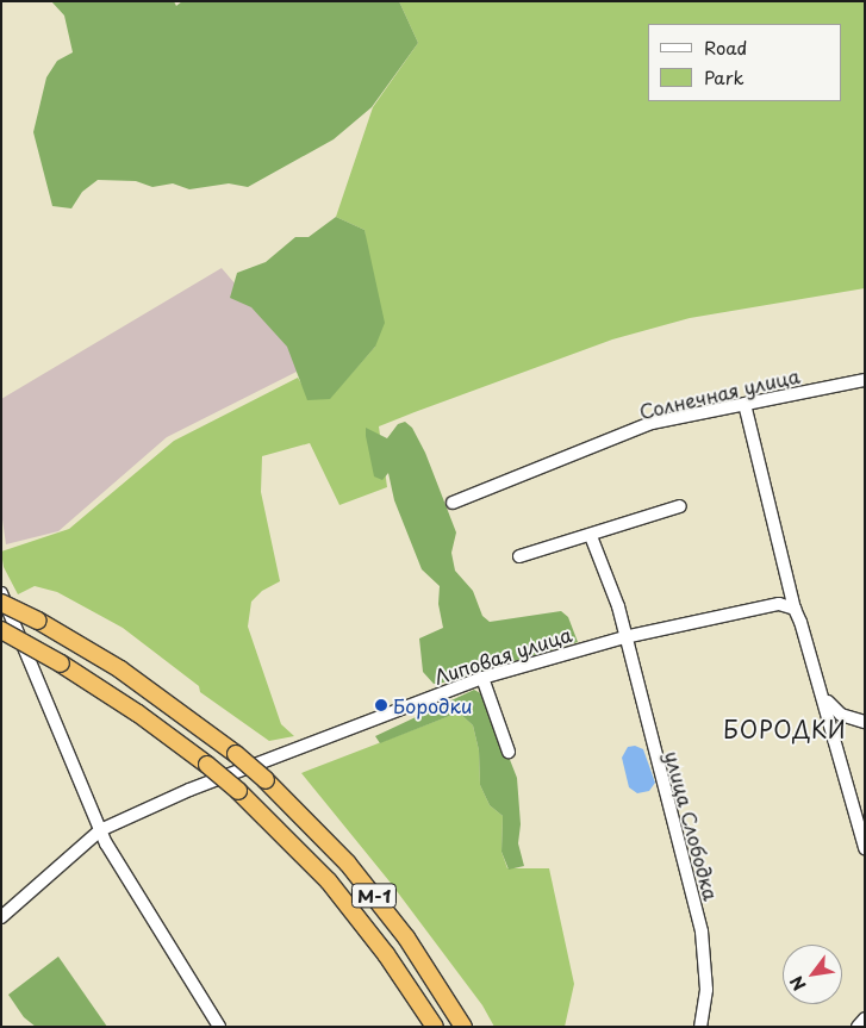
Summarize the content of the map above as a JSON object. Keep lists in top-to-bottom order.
{
  "streets": {
    "highway": ["М-1"],
    "street": ["Солнечная улица", "Липовая улица", "улица Слободка"]
  },
  "crossings": [
    ["Липовая улица", "улица Слободка"]
  ],
  "districts": ["БОРОДКИ"],
  "places": ["Бородки"],
  "legend": ["Road", "Park"],
  "north": "bottom left"
}
